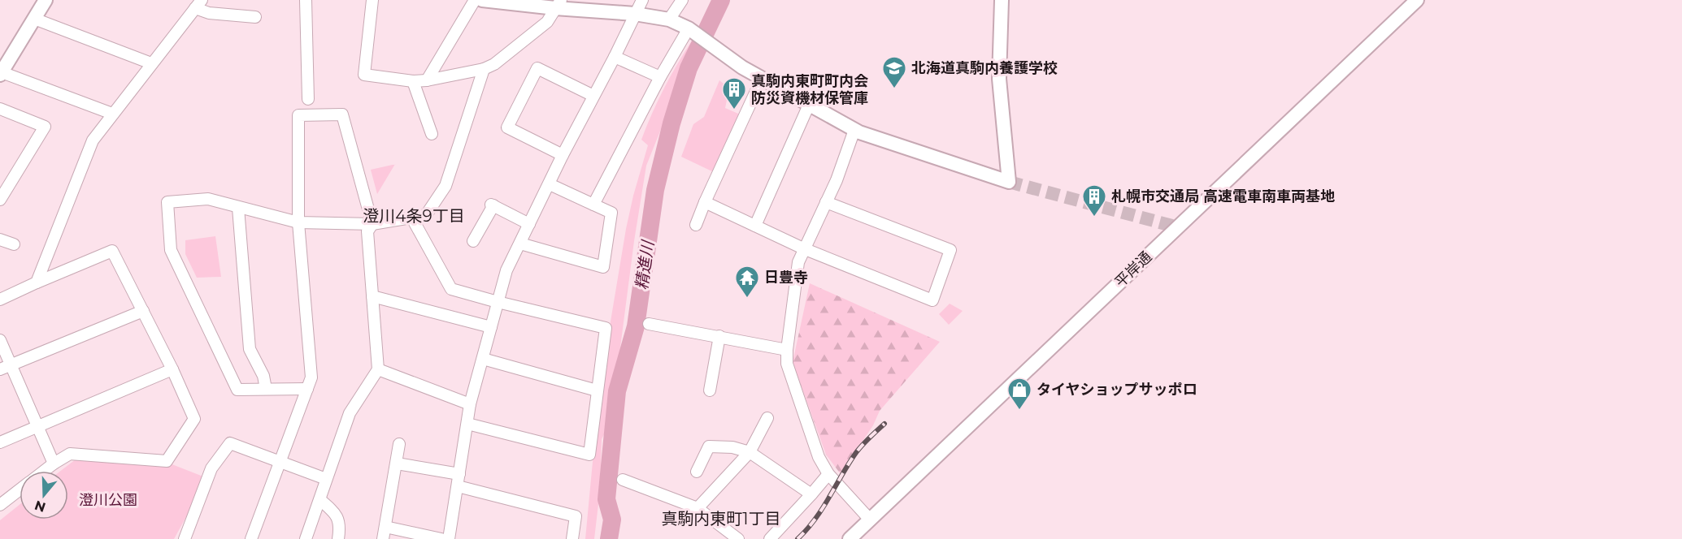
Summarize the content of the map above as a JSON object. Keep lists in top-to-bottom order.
{
  "streets": {
    "street": ["平岸通"]
  },
  "districts": ["澄川4条9丁目", "真駒内東町1丁目"],
  "water": ["精進川"],
  "parks": ["澄川公園"],
  "places": {
    "school or university": ["北海道真駒内養護学校"],
    "building": ["真駒内東町町内会 防災資機材保管庫", "札幌市交通局 高速電車南車両基地"],
    "temple": ["日豊寺"],
    "shop": ["タイヤショップサッポロ"]
  },
  "north": "bottom"
}
